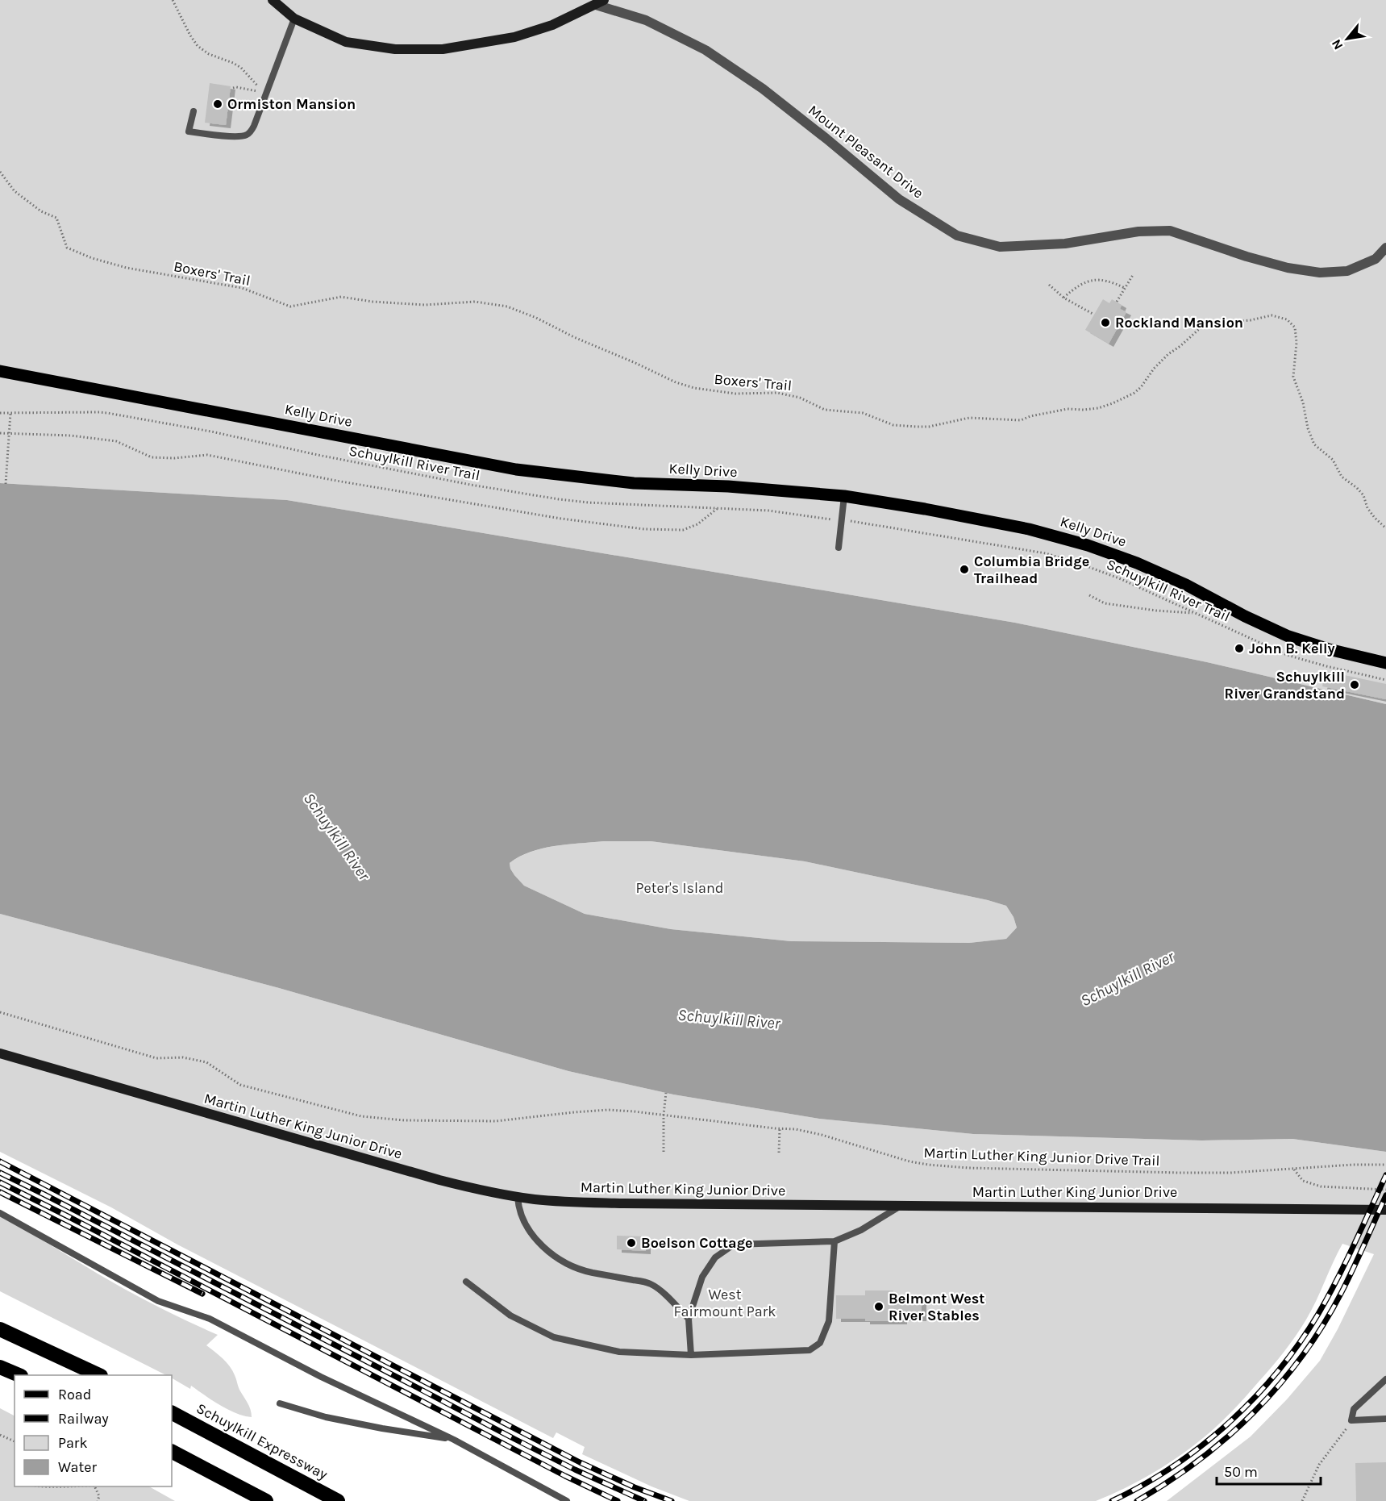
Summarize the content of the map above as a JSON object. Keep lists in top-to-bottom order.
{
  "streets": {
    "highway": ["Schuylkill Expressway"],
    "main road": ["Kelly Drive", "Martin Luther King Junior Drive"],
    "street": ["Mount Pleasant Drive"],
    "path": ["Boxers' Trail", "Schuylkill River Trail", "Martin Luther King Junior Drive Trail"]
  },
  "water": ["Schuylkill River"],
  "parks": ["Peter's Island", "West Fairmount Park"],
  "places": [
    "Ormiston Mansion",
    "Rockland Mansion",
    "Columbia Bridge Trailhead",
    "John B. Kelly",
    "Schuylkill River Grandstand",
    "Boelson Cottage",
    "Belmont West River Stables"
  ],
  "legend": [
    "Road",
    "Railway",
    "Park",
    "Water"
  ],
  "scale_bar": "50 m",
  "north": "bottom left"
}
